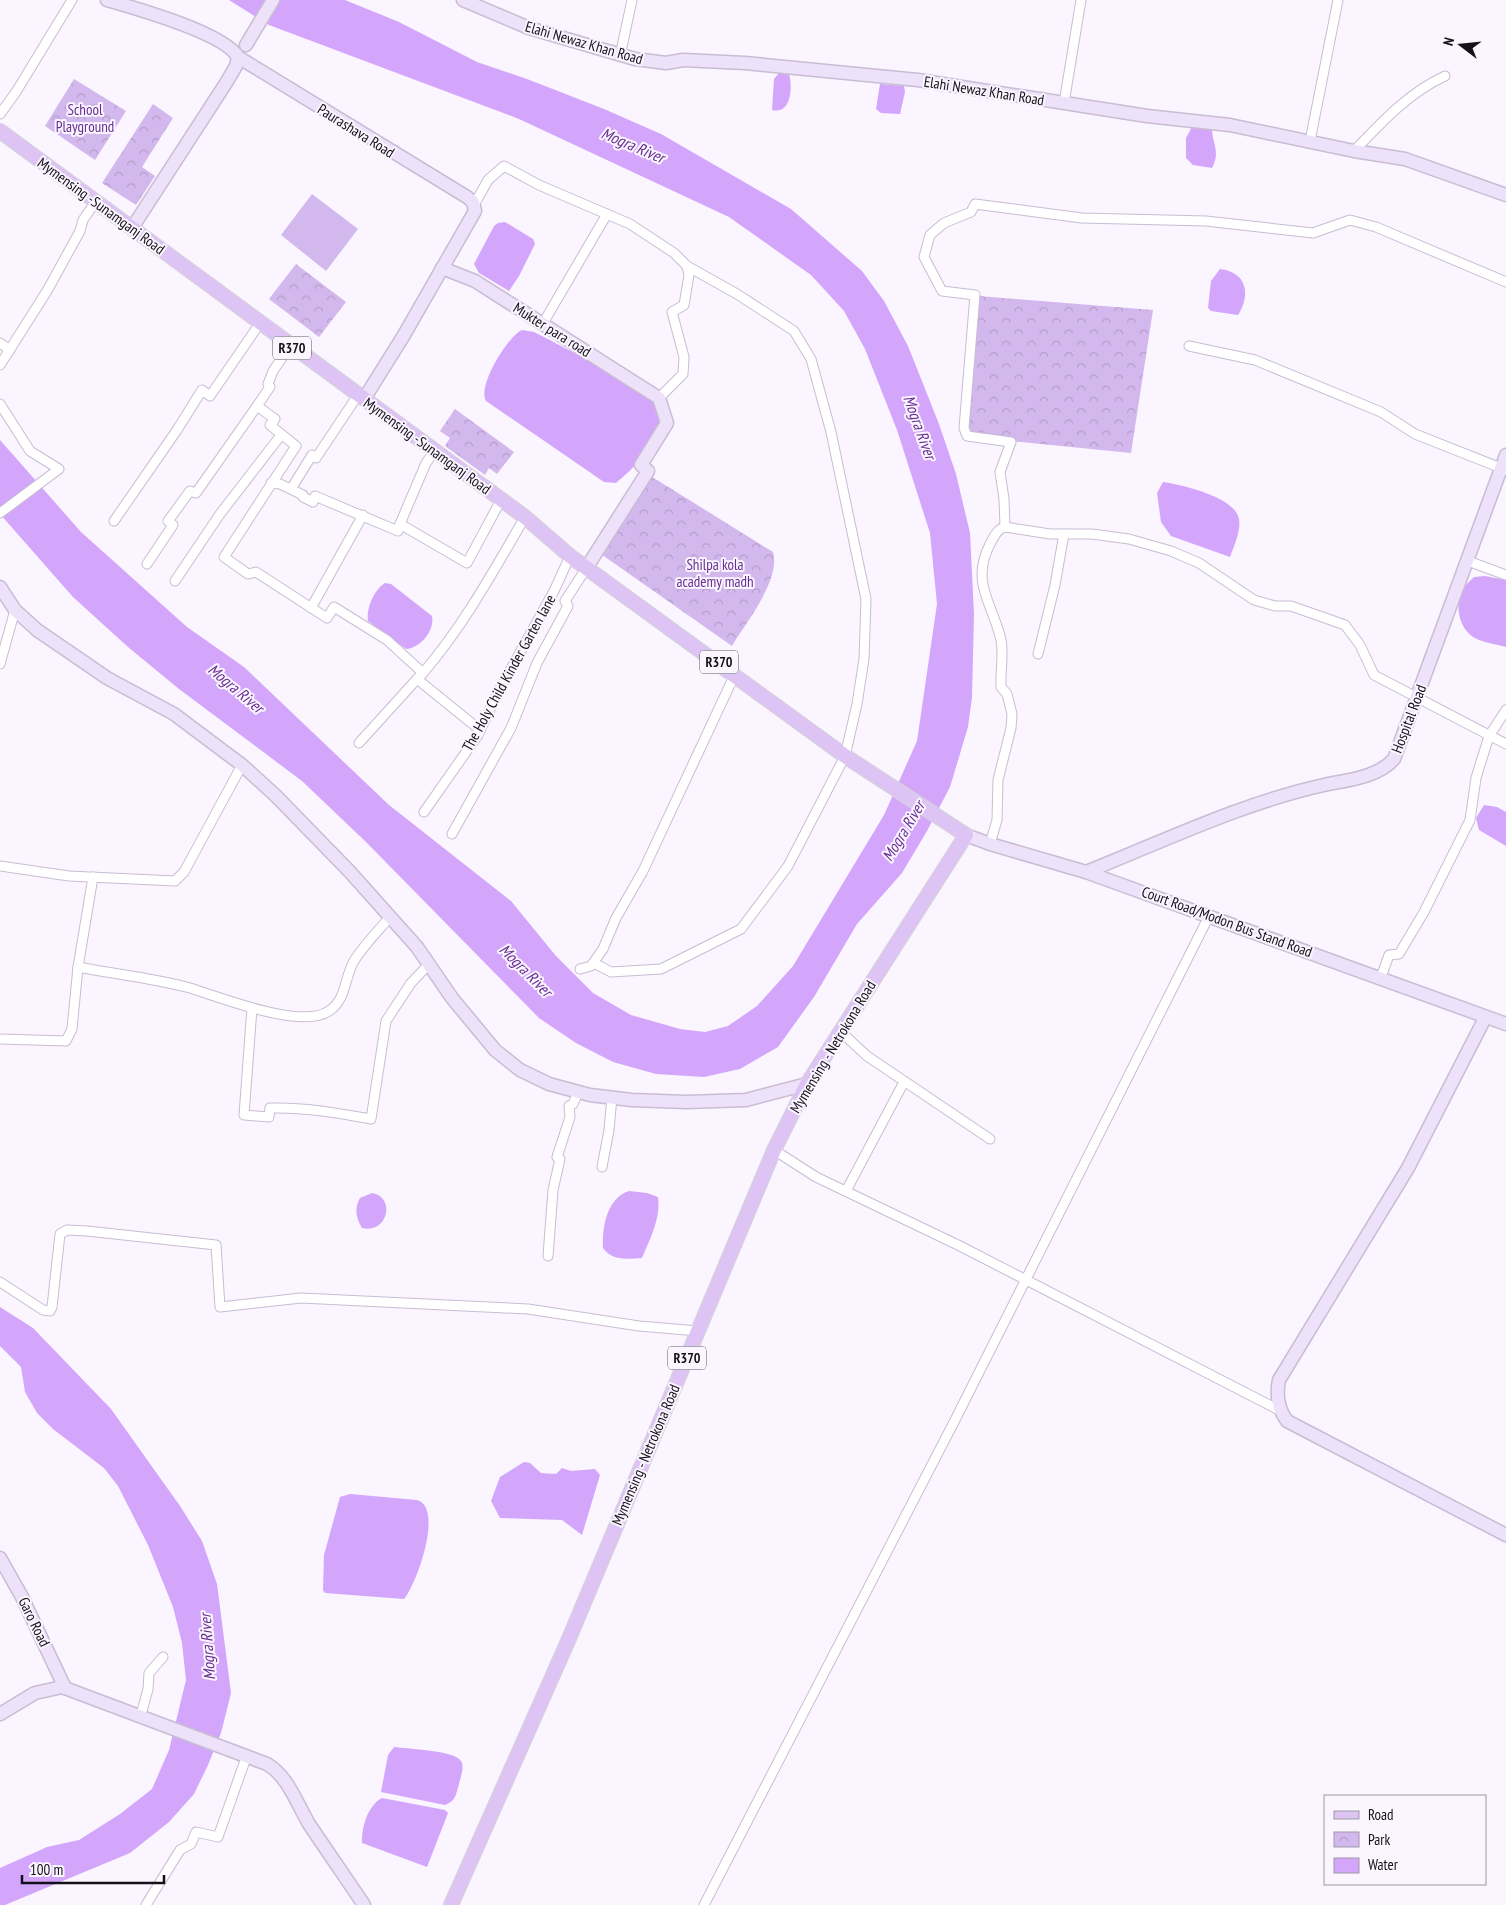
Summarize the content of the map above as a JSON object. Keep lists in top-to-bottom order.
{
  "streets": {
    "main road": ["Mymensing -Sunamganj Road", "R370", "Mymensing - Netrokona Road"],
    "street": [
      "Elahi Newaz Khan Road",
      "Paurashava Road",
      "Mukter para road",
      "The Holy Child Kinder Garten lane",
      "Hospital Road",
      "Court Road/Modon Bus Stand Road",
      "Garo Road"
    ]
  },
  "crossings": [
    ["Mymensing -Sunamganj Road", "R370"],
    ["Mymensing -Sunamganj Road", "The Holy Child Kinder Garten lane"],
    ["R370", "Court Road/Modon Bus Stand Road"],
    ["R370", "Mymensing - Netrokona Road"],
    ["Hospital Road", "Court Road/Modon Bus Stand Road"],
    ["Court Road/Modon Bus Stand Road", "Mymensing - Netrokona Road"]
  ],
  "water": ["Mogra River"],
  "parks": ["School Playground", "Shilpa kola academy madh"],
  "legend": ["Road", "Park", "Water"],
  "scale_bar": "100 m",
  "north": "left"
}
